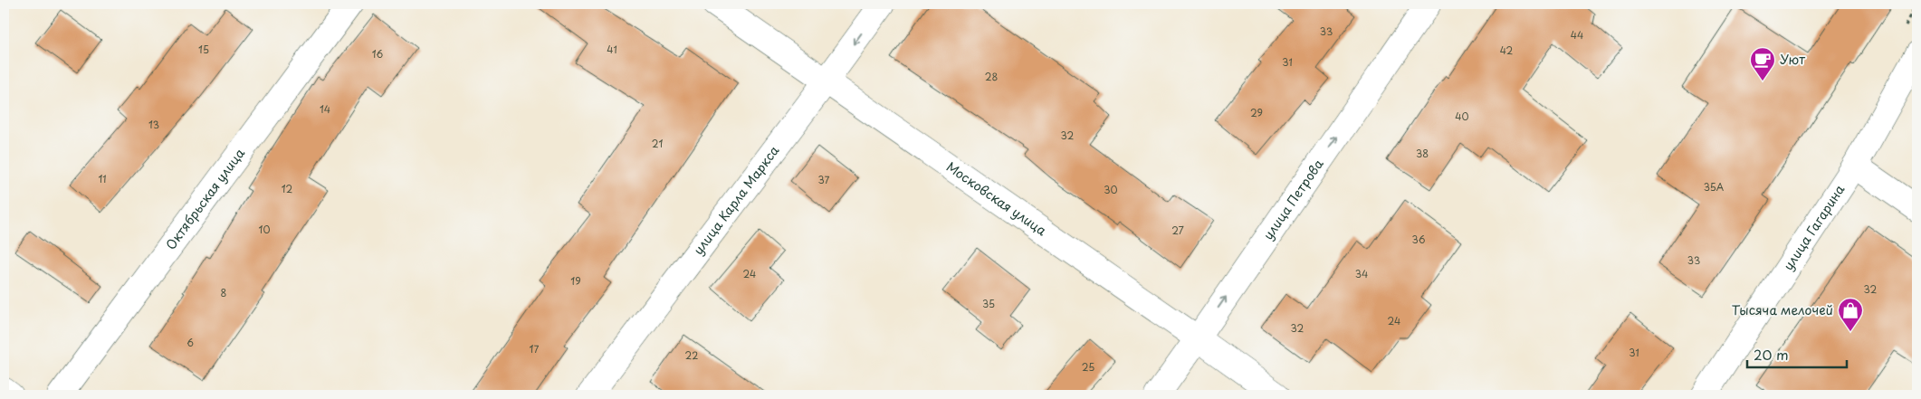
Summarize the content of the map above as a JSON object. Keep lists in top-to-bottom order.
{
  "streets": {
    "street": [
      "Октябрьская улица",
      "Московская улица",
      "улица Карла Маркса",
      "улица Петрова",
      "улица Гагарина"
    ]
  },
  "crossings": [
    ["Московская улица", "улица Карла Маркса"],
    ["Московская улица", "улица Петрова"]
  ],
  "one_way": ["улица Петрова"],
  "places": {
    "cafe": ["Уют"],
    "shop": ["Тысяча мелочей"]
  },
  "house_numbers": [
    "33",
    "44",
    "15",
    "41",
    "42",
    "16",
    "31",
    "28",
    "14",
    "29",
    "40",
    "13",
    "32",
    "21",
    "38",
    "11",
    "37",
    "35А",
    "12",
    "30",
    "10",
    "27",
    "36",
    "33",
    "24",
    "34",
    "19",
    "32",
    "8",
    "35",
    "24",
    "32",
    "6",
    "17",
    "31",
    "22",
    "25"
  ],
  "scale_bar": "20 m"
}
